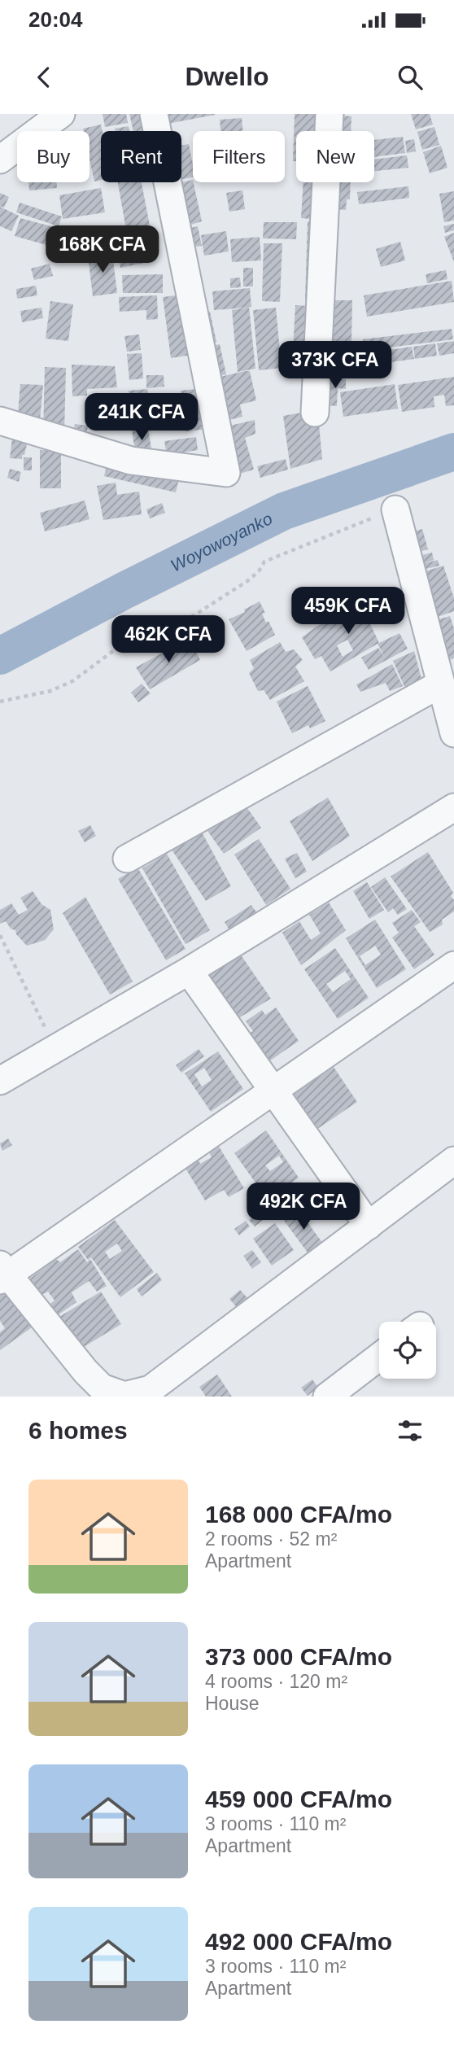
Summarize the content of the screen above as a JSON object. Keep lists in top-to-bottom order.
{
  "water": ["Woyowoyanko"],
  "page": {
    "status": "20:04",
    "header": "Dwello",
    "chip": [
      "Buy",
      "Rent",
      "Filters",
      "New"
    ],
    "price": [
      "168K CFA",
      "373K CFA",
      "241K CFA",
      "459K CFA",
      "462K CFA",
      "492K CFA"
    ],
    "heading": "6 homes",
    "list": [
      {
        "name": "168 000 CFA/mo",
        "note": "2 rooms · 52 m² · Apartment"
      },
      {
        "name": "373 000 CFA/mo",
        "note": "4 rooms · 120 m² · House"
      },
      {
        "name": "459 000 CFA/mo",
        "note": "3 rooms · 110 m² · Apartment"
      },
      {
        "name": "492 000 CFA/mo",
        "note": "3 rooms · 110 m² · Apartment"
      }
    ]
  }
}
